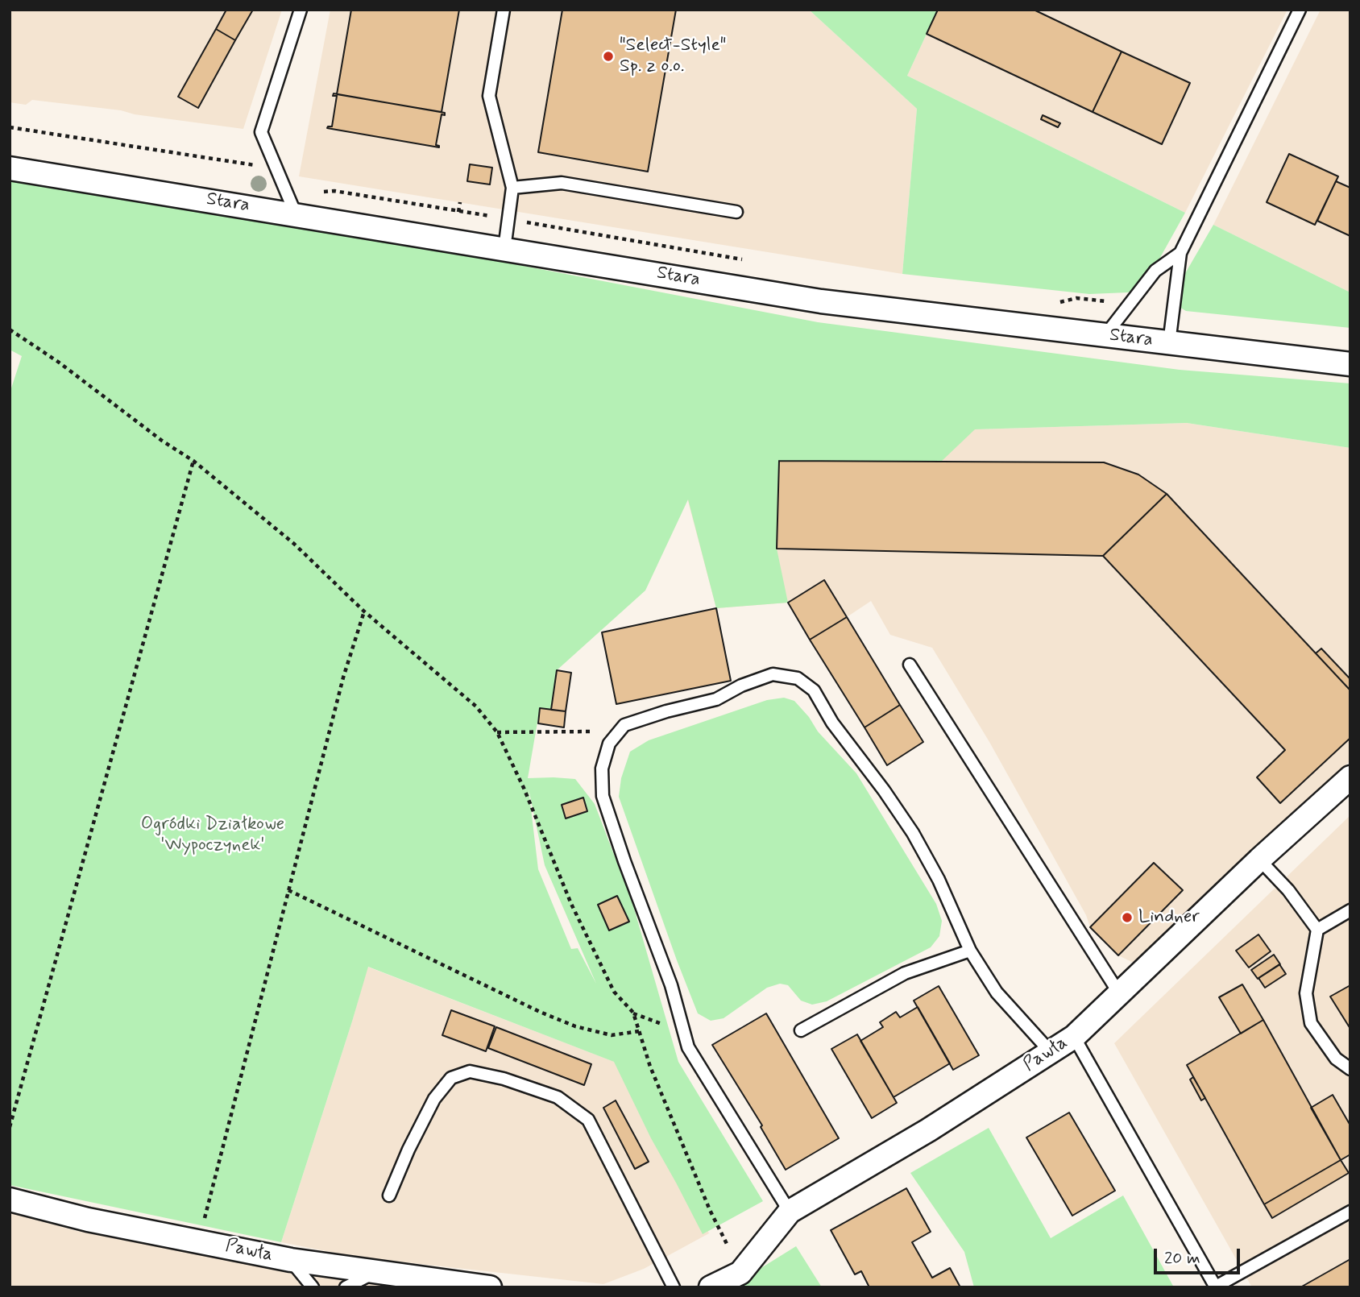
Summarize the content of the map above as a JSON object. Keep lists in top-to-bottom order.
{
  "streets": {
    "street": ["Stara", "Pawła"]
  },
  "parks": ["Ogródki Działkowe 'Wypoczynek'"],
  "places": ["\"Select-Style\" Sp. z o.o.", "Lindner"],
  "scale_bar": "20 m"
}
